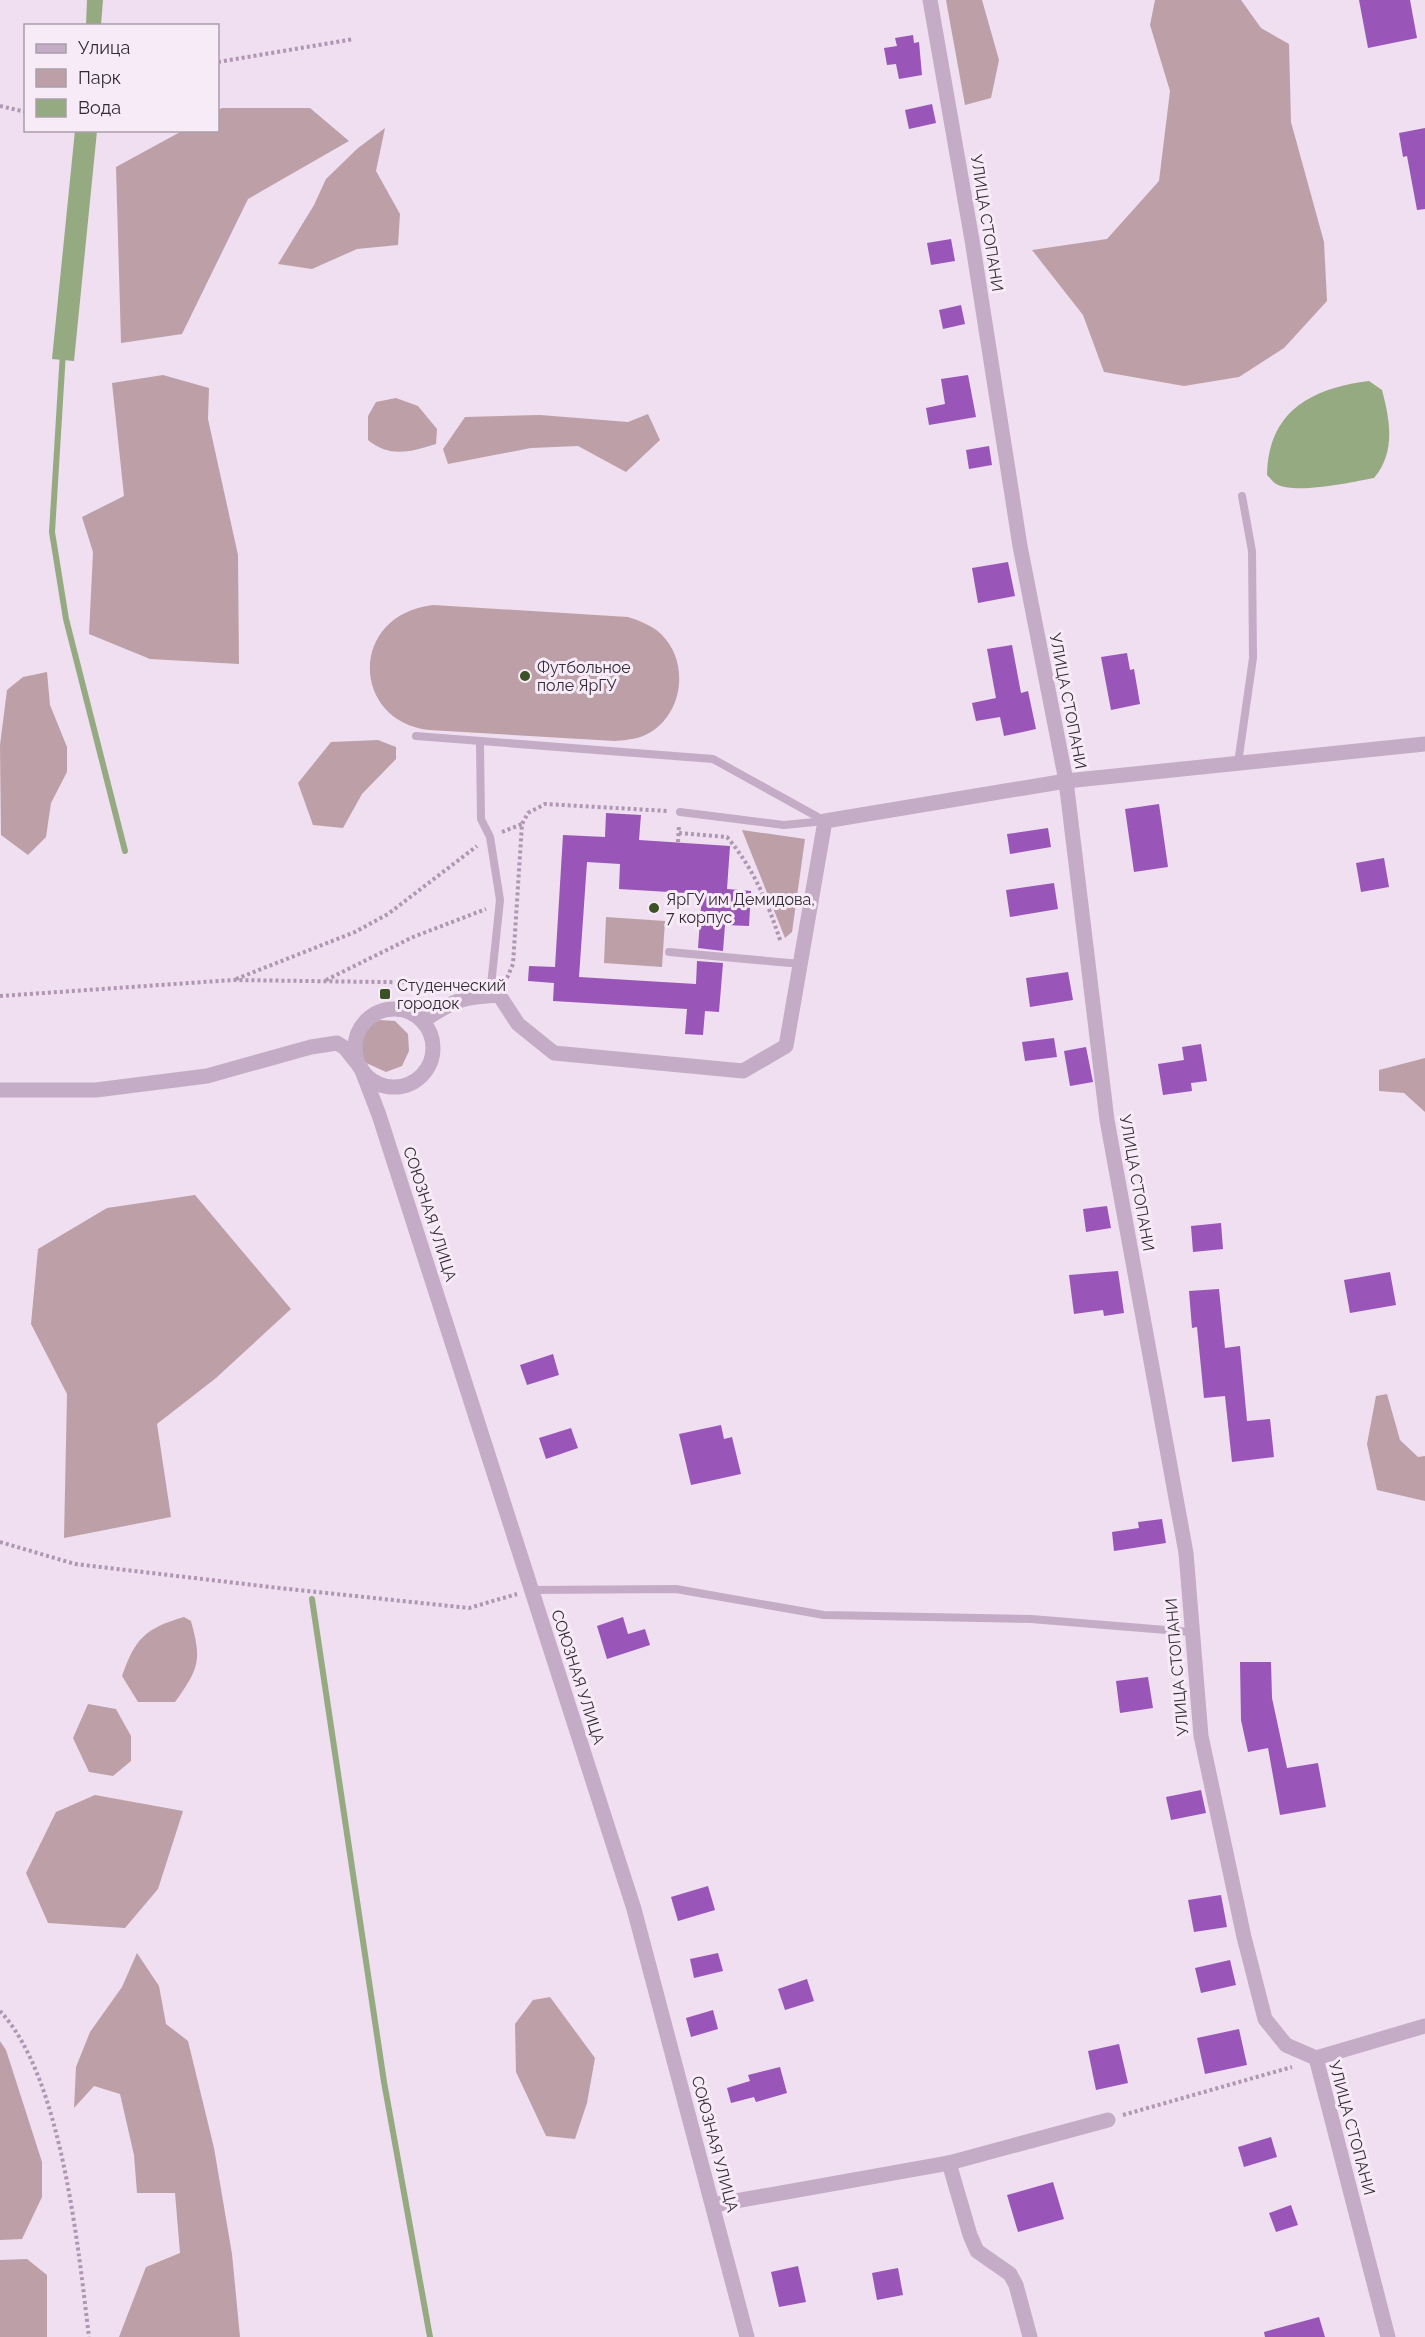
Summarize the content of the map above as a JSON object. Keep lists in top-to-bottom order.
{
  "streets": {
    "street": ["УЛИЦА СТОПАНИ", "СОЮЗНАЯ УЛИЦА"]
  },
  "places": {
    "other": ["Футбольное поле ЯрГУ", "ЯрГУ им Демидова, 7 корпус"],
    "transit": ["Студенческий городок"]
  },
  "legend": ["Улица", "Парк", "Вода"]
}
